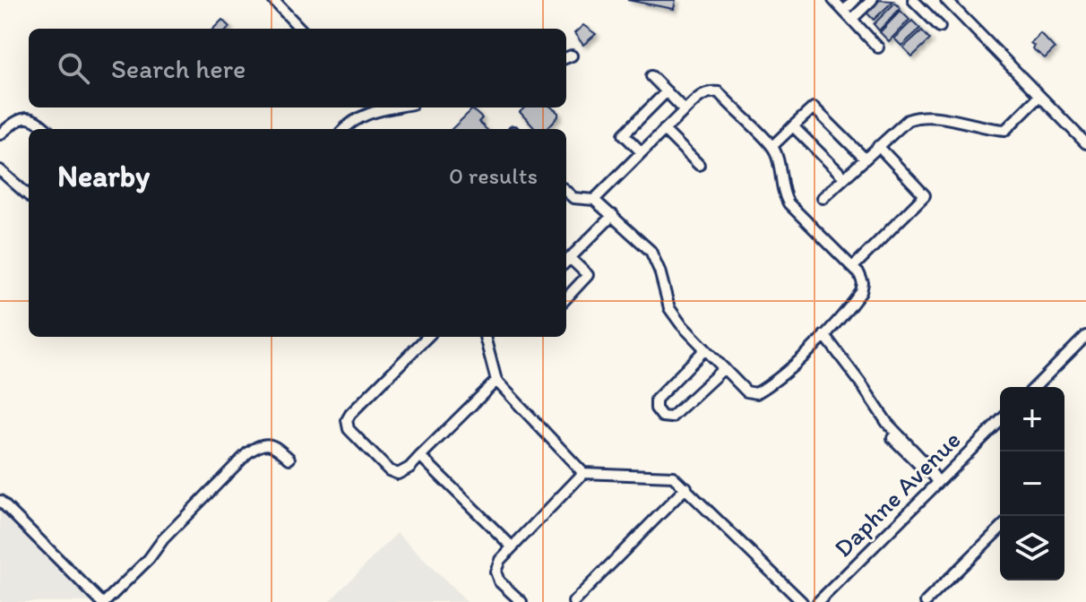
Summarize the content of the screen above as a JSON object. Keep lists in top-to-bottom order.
{
  "streets": {
    "street": ["Daphne Avenue"]
  },
  "page": {
    "search": "Search here",
    "heading": ["Nearby", "0 results"],
    "map_buttons": ["+", "−"]
  }
}
